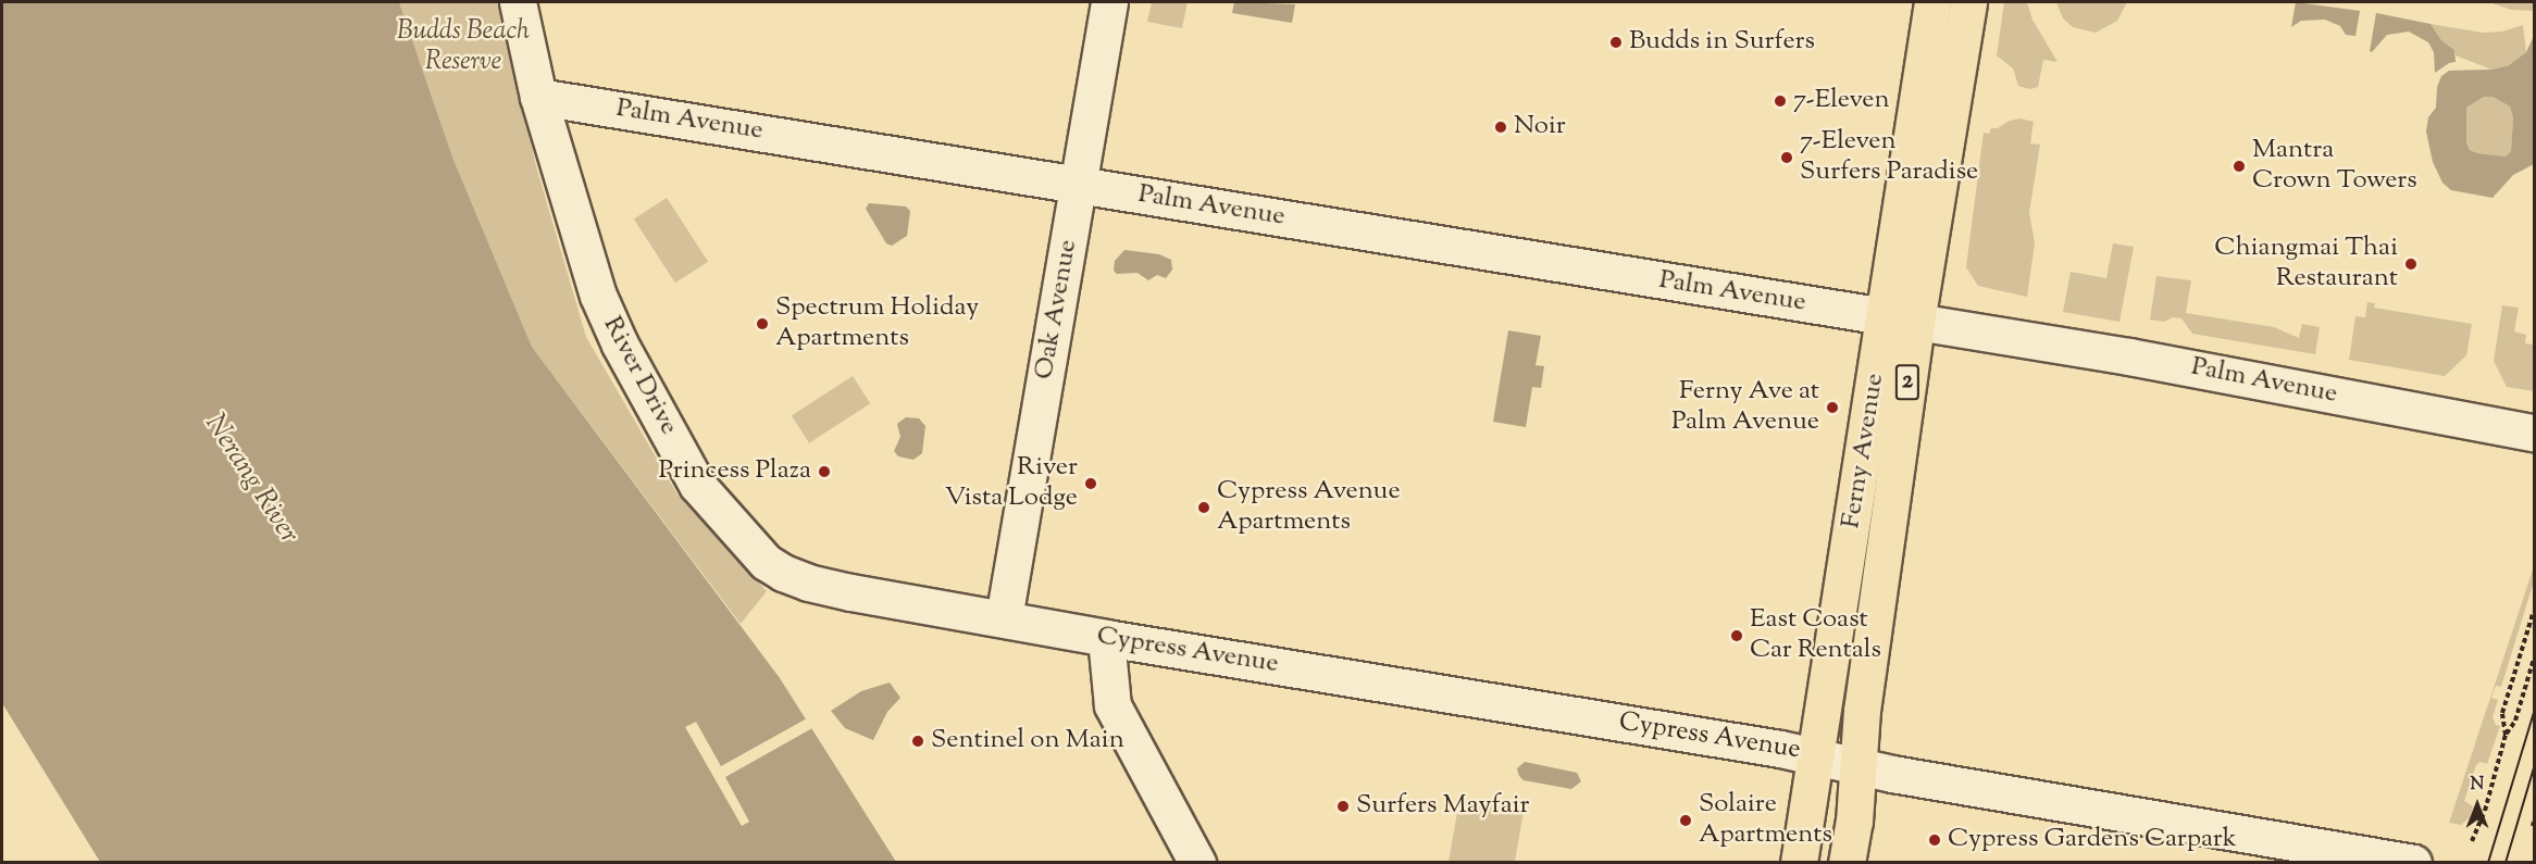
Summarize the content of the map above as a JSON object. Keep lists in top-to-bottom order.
{
  "streets": {
    "highway": ["2", "Ferny Avenue"],
    "street": [
      "Palm Avenue",
      "Oak Avenue",
      "River Drive",
      "Cypress Avenue"
    ]
  },
  "crossings": [
    ["Palm Avenue", "Oak Avenue"],
    ["Palm Avenue", "River Drive"],
    ["Palm Avenue", "Ferny Avenue"],
    ["Oak Avenue", "River Drive"],
    ["Oak Avenue", "Cypress Avenue"],
    ["River Drive", "Cypress Avenue"],
    ["Ferny Avenue", "Cypress Avenue"]
  ],
  "water": ["Nerang River"],
  "parks": ["Budds Beach Reserve"],
  "places": [
    "Budds in Surfers",
    "7-Eleven",
    "Noir",
    "7-Eleven Surfers Paradise",
    "Mantra Crown Towers",
    "Chiangmai Thai Restaurant",
    "Spectrum Holiday Apartments",
    "Ferny Ave at Palm Avenue",
    "Princess Plaza",
    "River Vista Lodge",
    "Cypress Avenue Apartments",
    "East Coast Car Rentals",
    "Sentinel on Main",
    "Surfers Mayfair",
    "Solaire Apartments",
    "Cypress Gardens Carpark"
  ],
  "north": "top"
}
